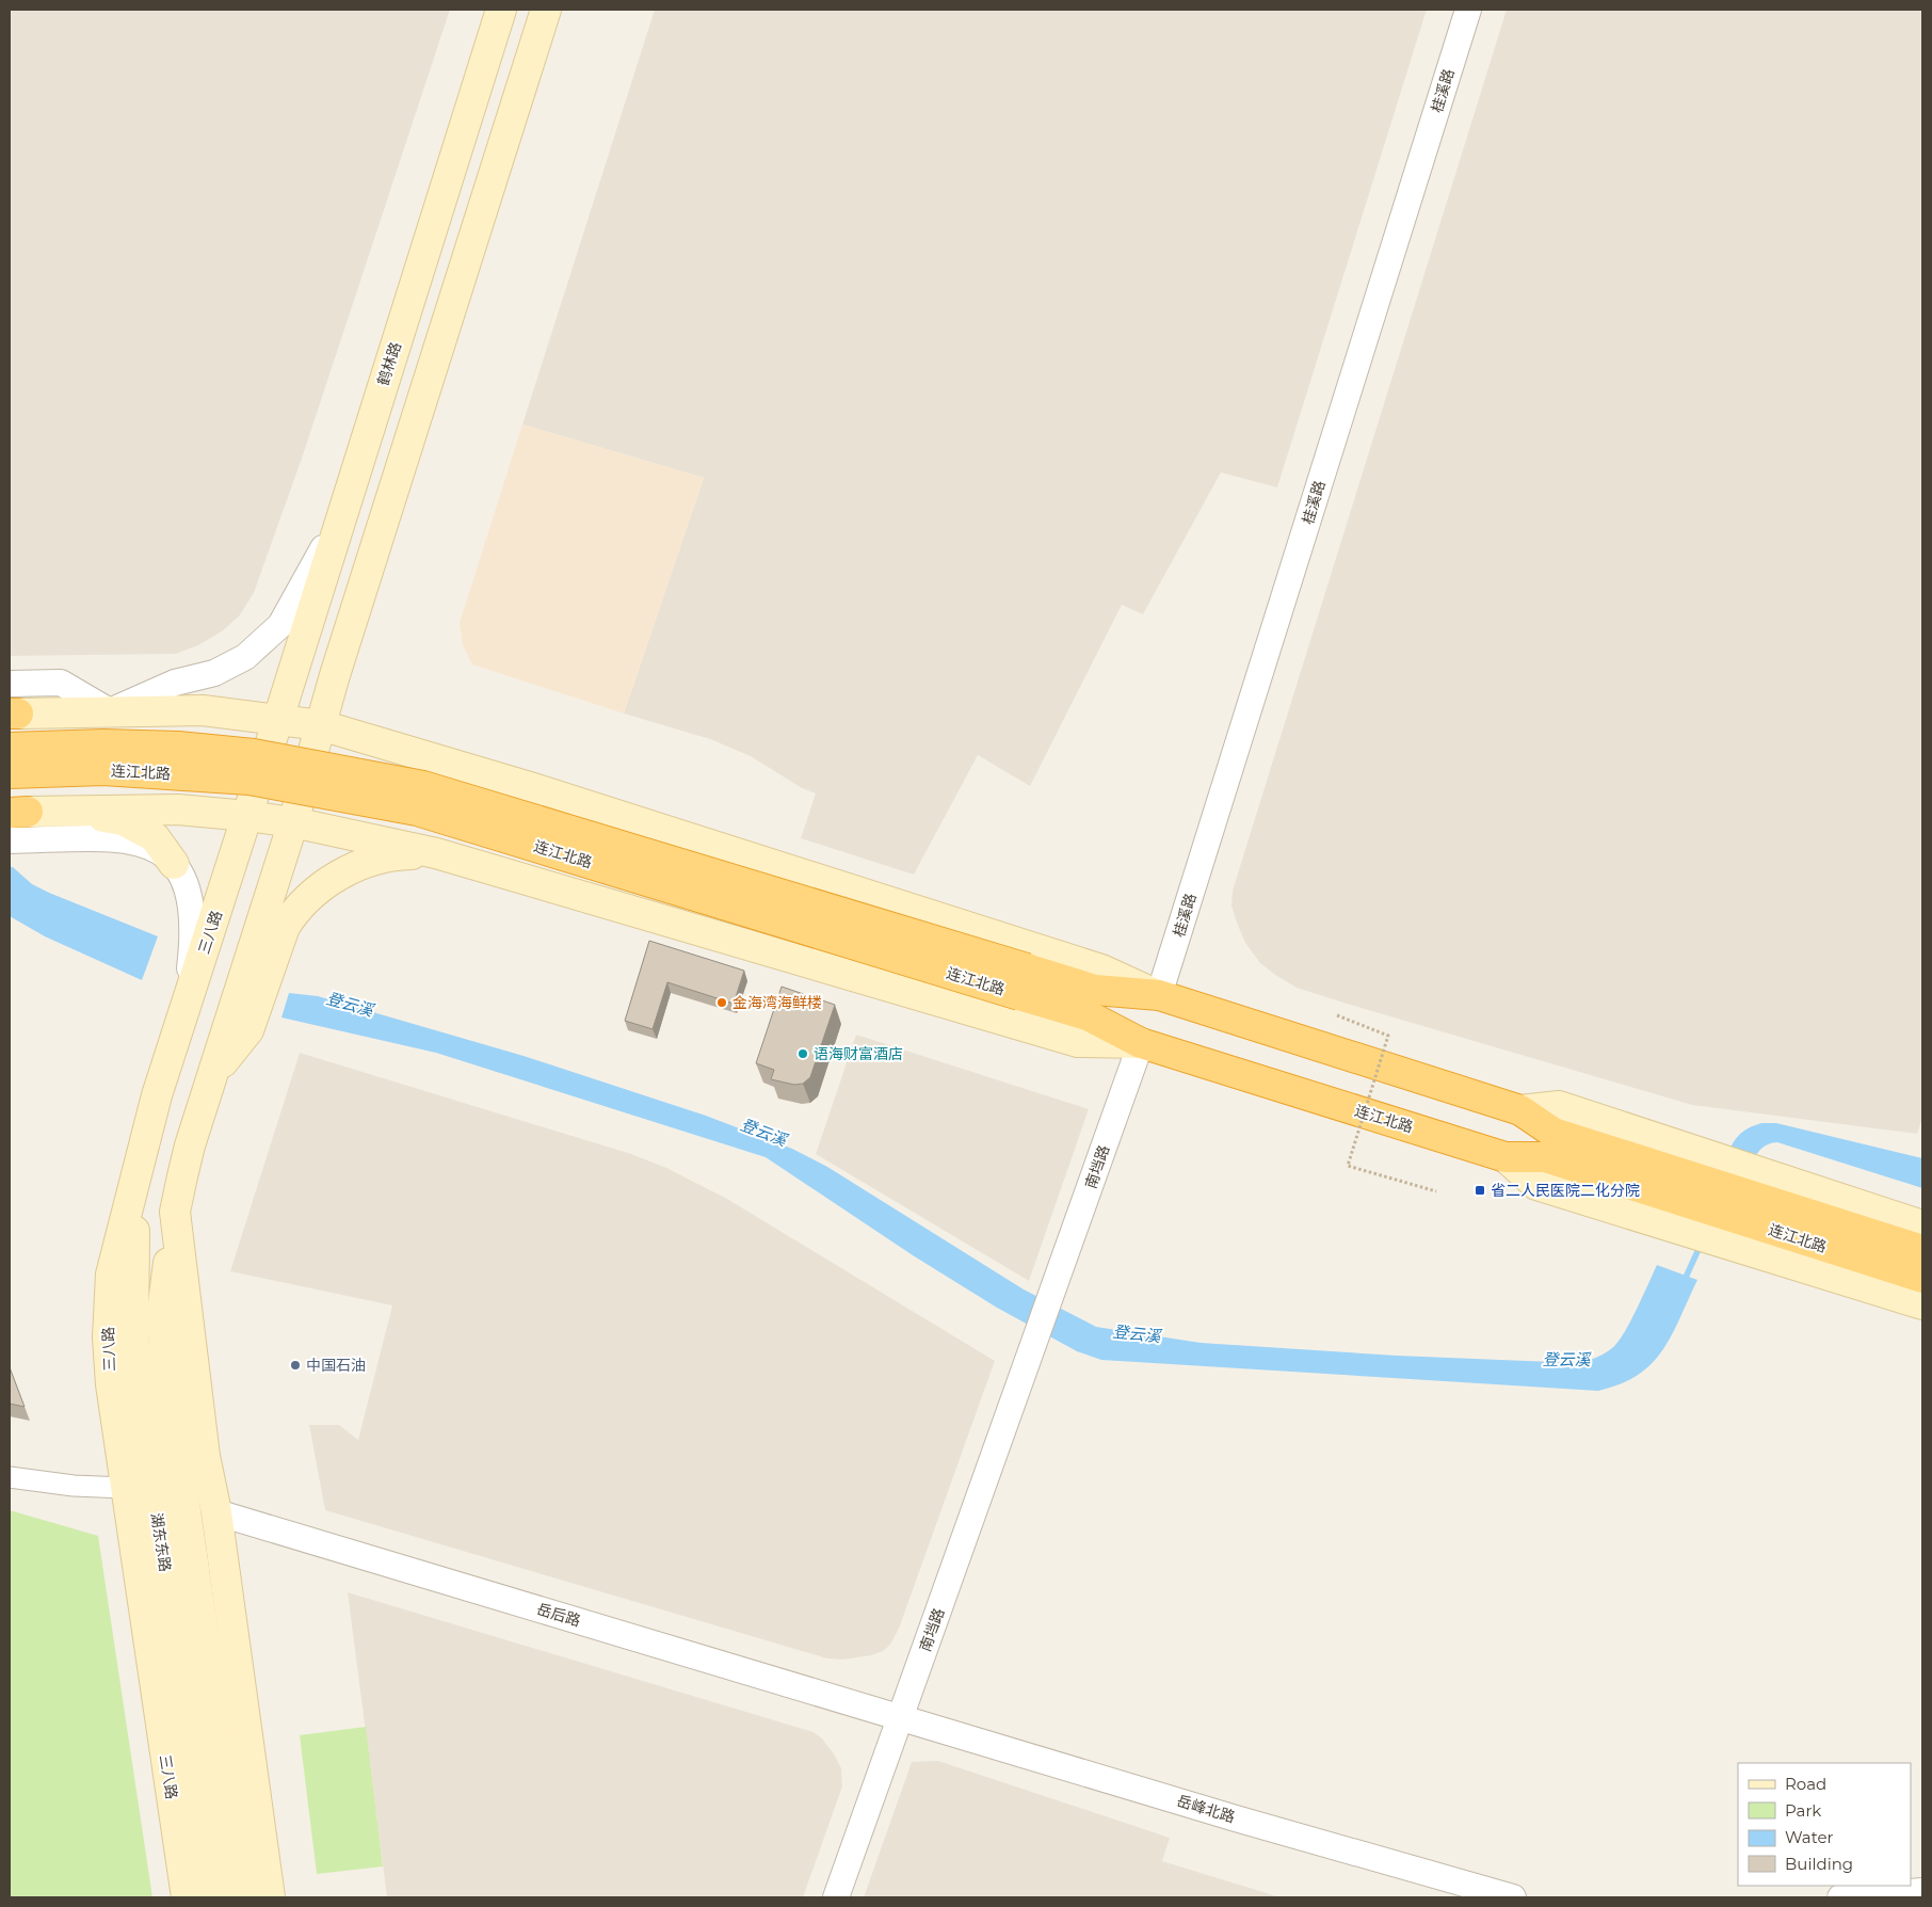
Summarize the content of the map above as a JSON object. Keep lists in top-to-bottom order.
{
  "streets": {
    "highway": ["连江北路"],
    "main road": ["鹤林路", "三八路", "湖东东路"],
    "street": [
      "桂溪路",
      "南垱路",
      "岳后路",
      "岳峰北路"
    ]
  },
  "crossings": [
    ["桂溪路", "连江北路"],
    ["鹤林路", "三八路"],
    ["连江北路", "南垱路"],
    ["三八路", "湖东东路"],
    ["南垱路", "岳后路"],
    ["南垱路", "岳峰北路"],
    ["岳后路", "岳峰北路"]
  ],
  "water": ["登云溪"],
  "places": {
    "other": ["金海湾海鲜楼", "语海财富酒店", "中国石油"],
    "transit": ["省二人民医院二化分院"]
  },
  "legend": [
    "Road",
    "Park",
    "Water",
    "Building"
  ]
}
